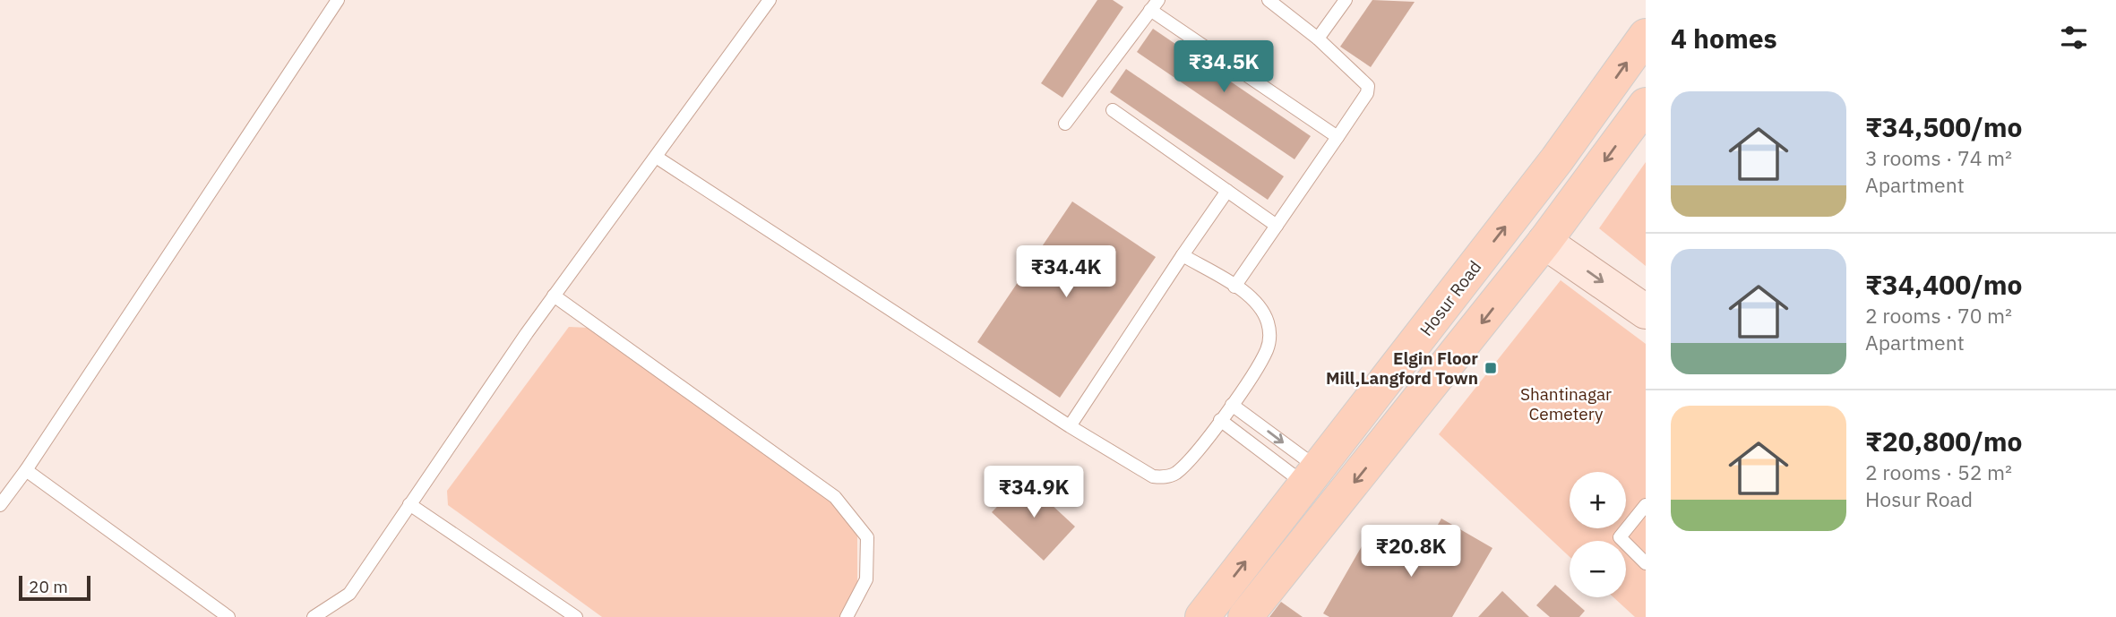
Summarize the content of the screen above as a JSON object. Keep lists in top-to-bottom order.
{
  "streets": {
    "main road": ["Hosur Road"]
  },
  "parks": ["Shantinagar Cemetery"],
  "places": {
    "transit": ["Elgin Floor Mill,Langford Town"]
  },
  "scale_bar": "20 m",
  "page": {
    "heading": "4 homes",
    "price": [
      "₹34.5K",
      "₹34.4K",
      "₹34.9K",
      "₹20.8K"
    ],
    "list": [
      {
        "name": "₹34,500/mo",
        "note": "3 rooms · 74 m² · Apartment"
      },
      {
        "name": "₹34,400/mo",
        "note": "2 rooms · 70 m² · Apartment"
      },
      {
        "name": "₹20,800/mo",
        "note": "2 rooms · 52 m² · Hosur Road"
      }
    ],
    "map_buttons": ["+", "−"],
    "scale": "20 m"
  }
}
